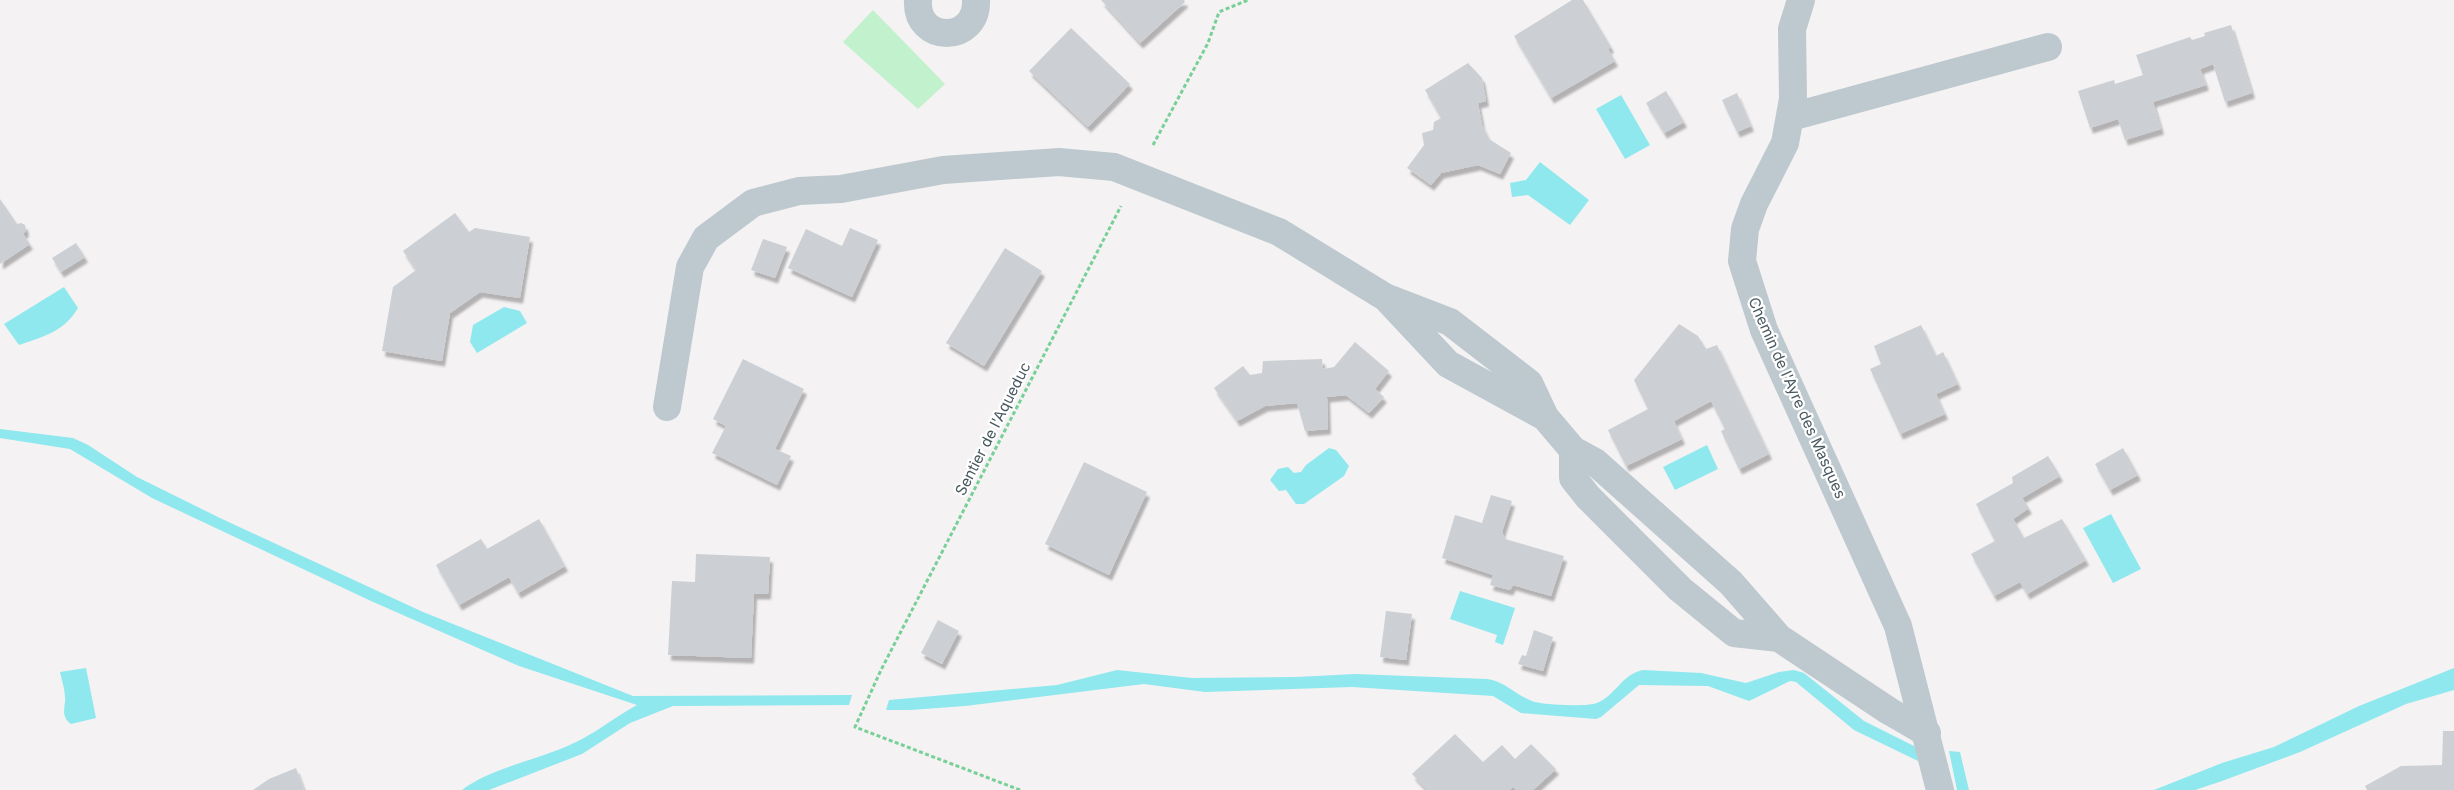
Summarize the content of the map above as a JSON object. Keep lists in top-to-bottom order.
{
  "streets": {
    "street": ["Chemin de l'Ayre des Masques"],
    "path": ["Sentier de l'Aqueduc"]
  }
}
